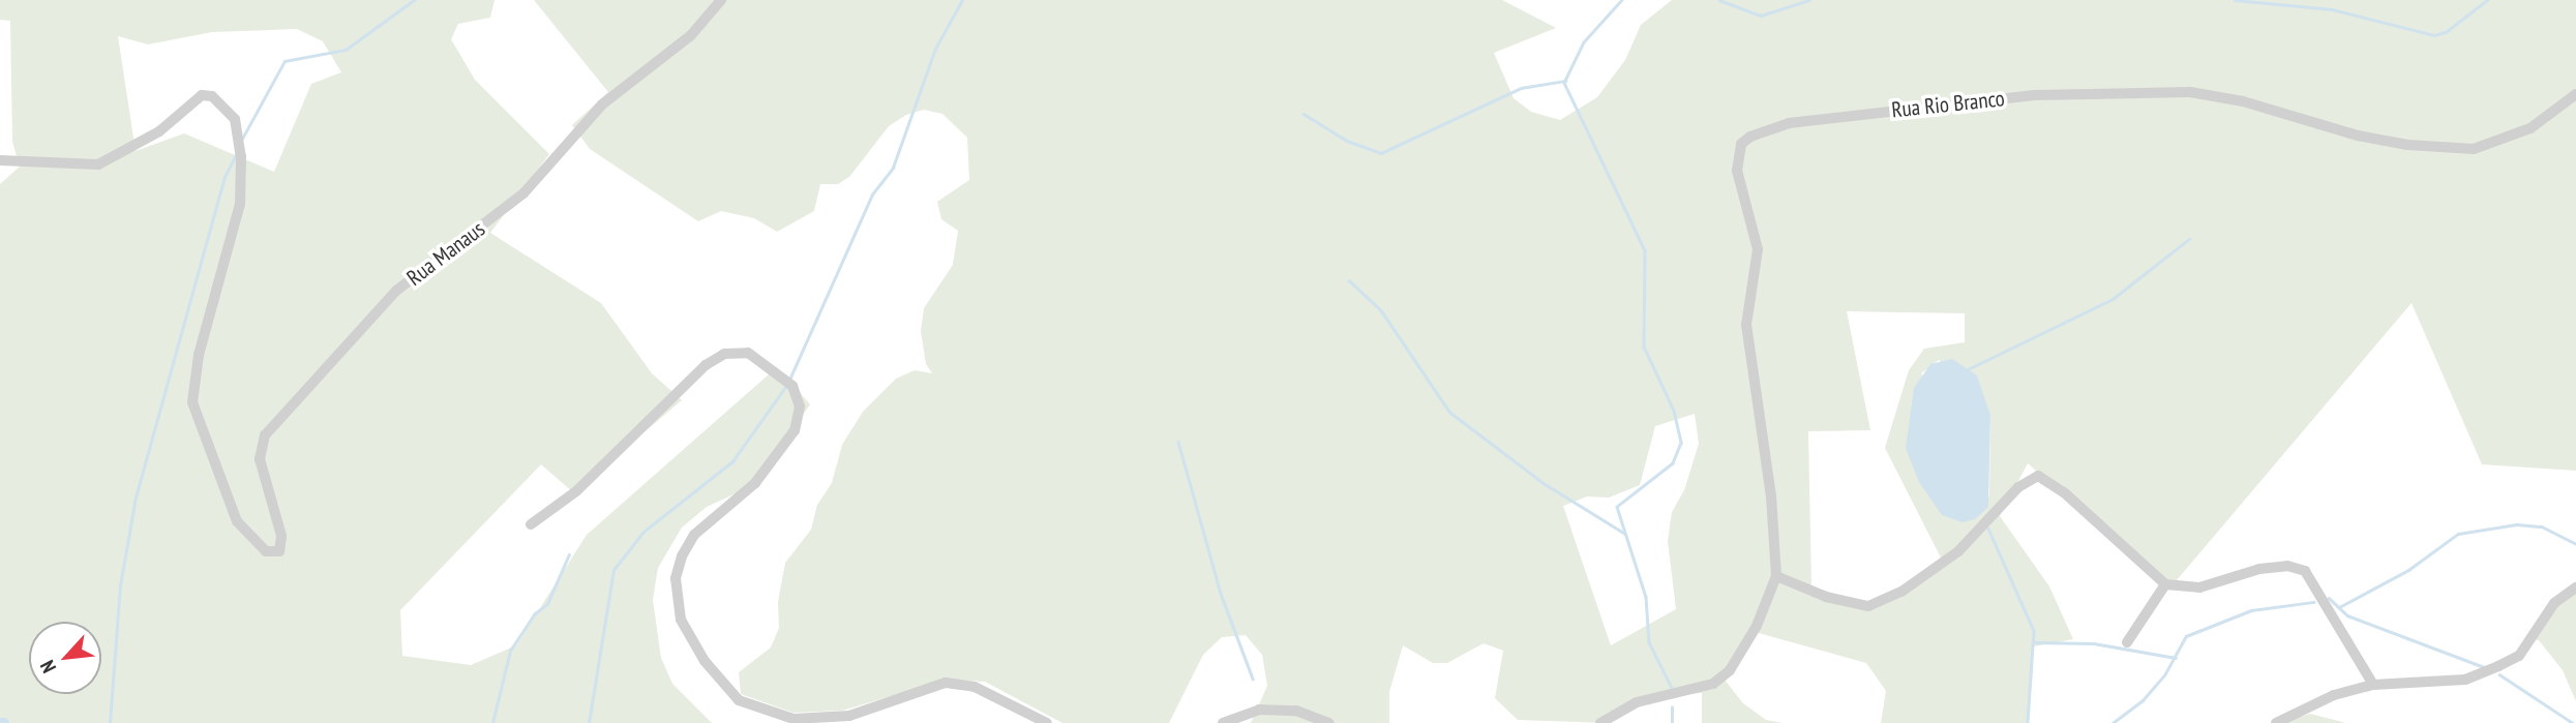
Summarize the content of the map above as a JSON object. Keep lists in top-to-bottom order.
{
  "streets": {
    "street": ["Rua Rio Branco", "Rua Manaus"]
  },
  "north": "bottom left"
}
